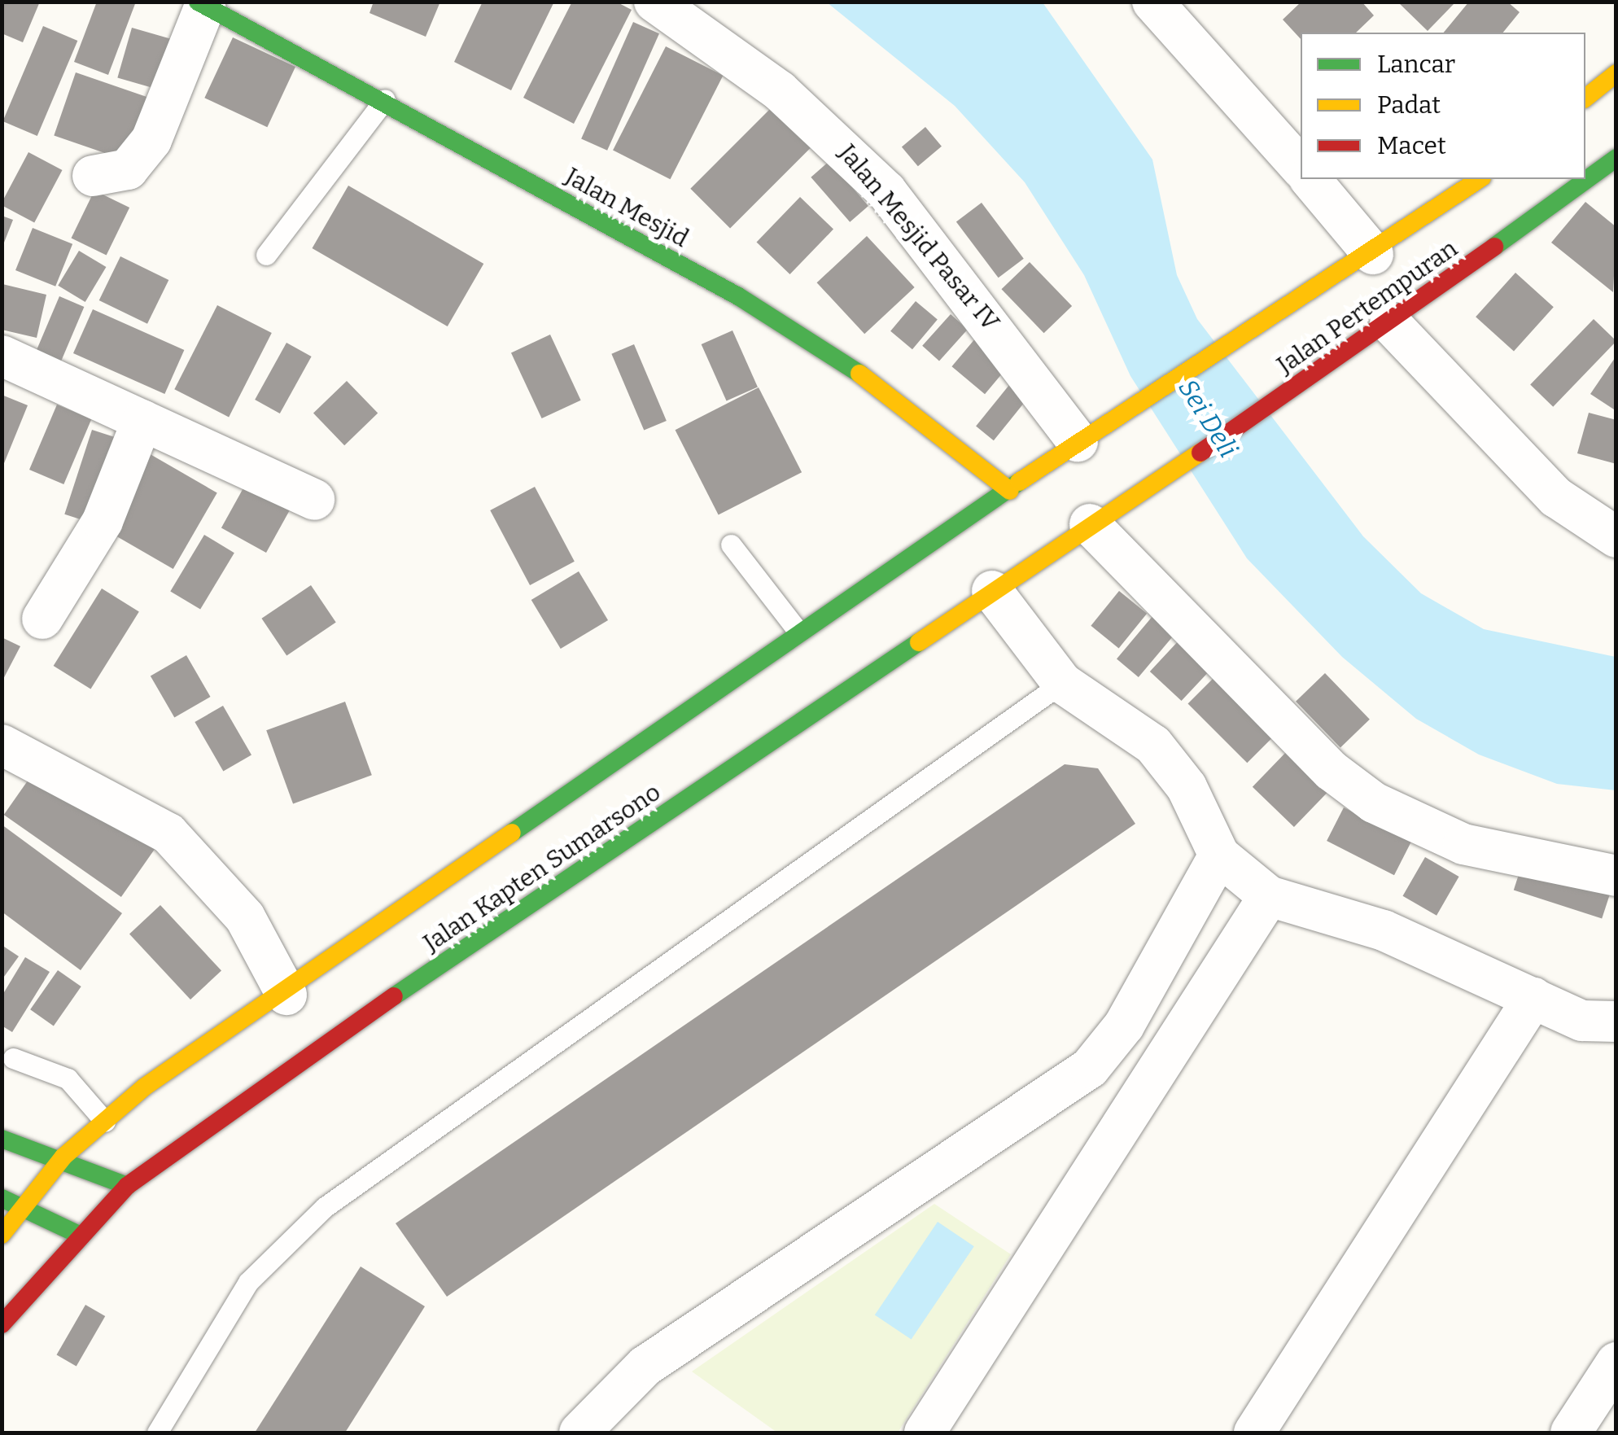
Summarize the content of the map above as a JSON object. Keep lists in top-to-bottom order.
{
  "streets": {
    "main road": ["Jalan Mesjid", "Jalan Pertempuran", "Jalan Kapten Sumarsono"],
    "street": ["Jalan Mesjid Pasar IV"]
  },
  "crossings": [
    ["Jalan Mesjid", "Jalan Kapten Sumarsono"],
    ["Jalan Mesjid Pasar IV", "Jalan Pertempuran"],
    ["Jalan Mesjid Pasar IV", "Jalan Kapten Sumarsono"],
    ["Jalan Pertempuran", "Jalan Kapten Sumarsono"]
  ],
  "water": ["Sei Deli"],
  "legend": ["Lancar", "Padat", "Macet"]
}
